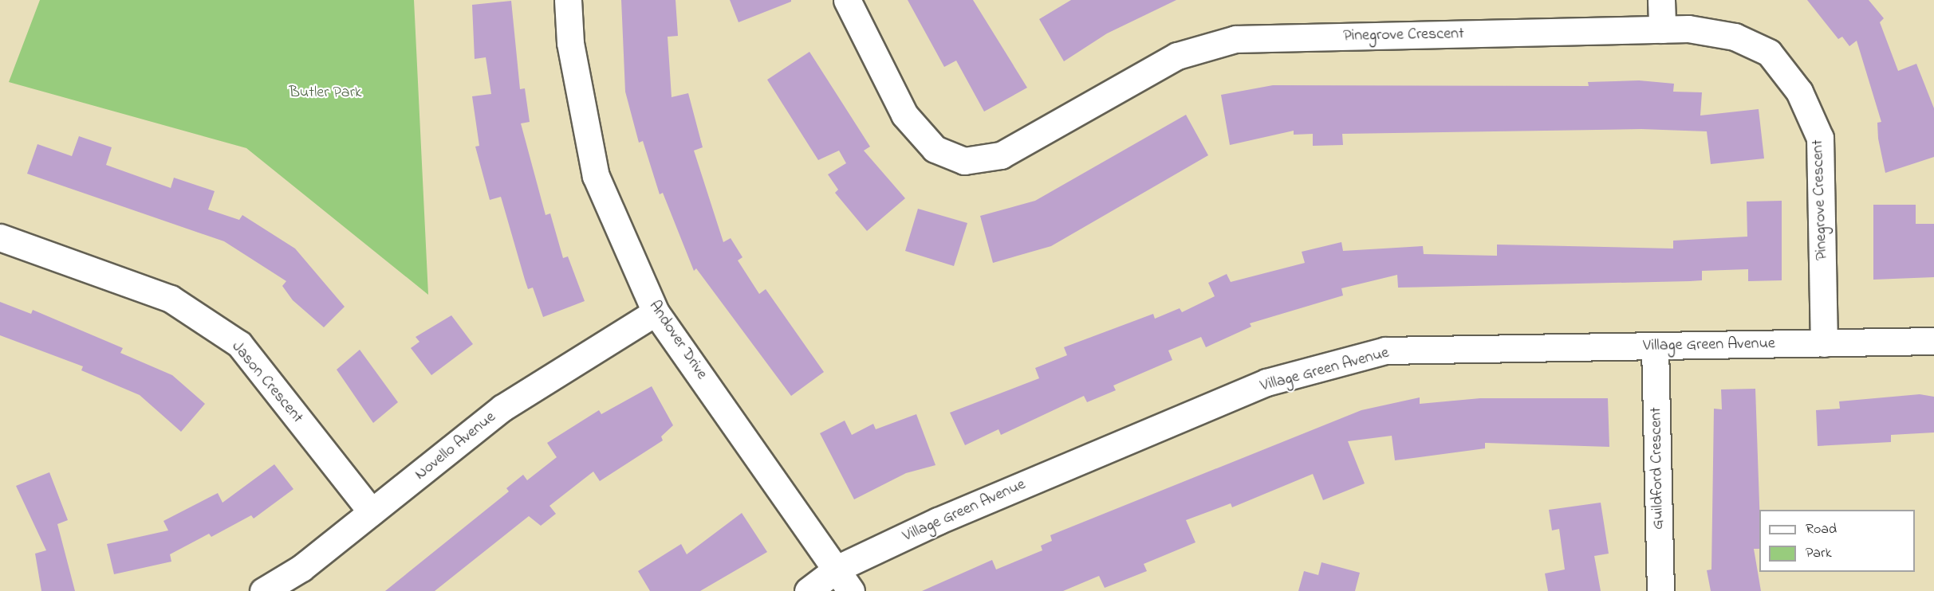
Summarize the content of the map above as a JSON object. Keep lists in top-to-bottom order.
{
  "streets": {
    "street": [
      "Pinegrove Crescent",
      "Andover Drive",
      "Village Green Avenue",
      "Jason Crescent",
      "Novello Avenue",
      "Guildford Crescent"
    ]
  },
  "crossings": [
    ["Pinegrove Crescent", "Village Green Avenue"],
    ["Andover Drive", "Village Green Avenue"],
    ["Andover Drive", "Novello Avenue"],
    ["Village Green Avenue", "Guildford Crescent"],
    ["Jason Crescent", "Novello Avenue"]
  ],
  "parks": ["Butler Park"],
  "legend": ["Road", "Park"]
}
